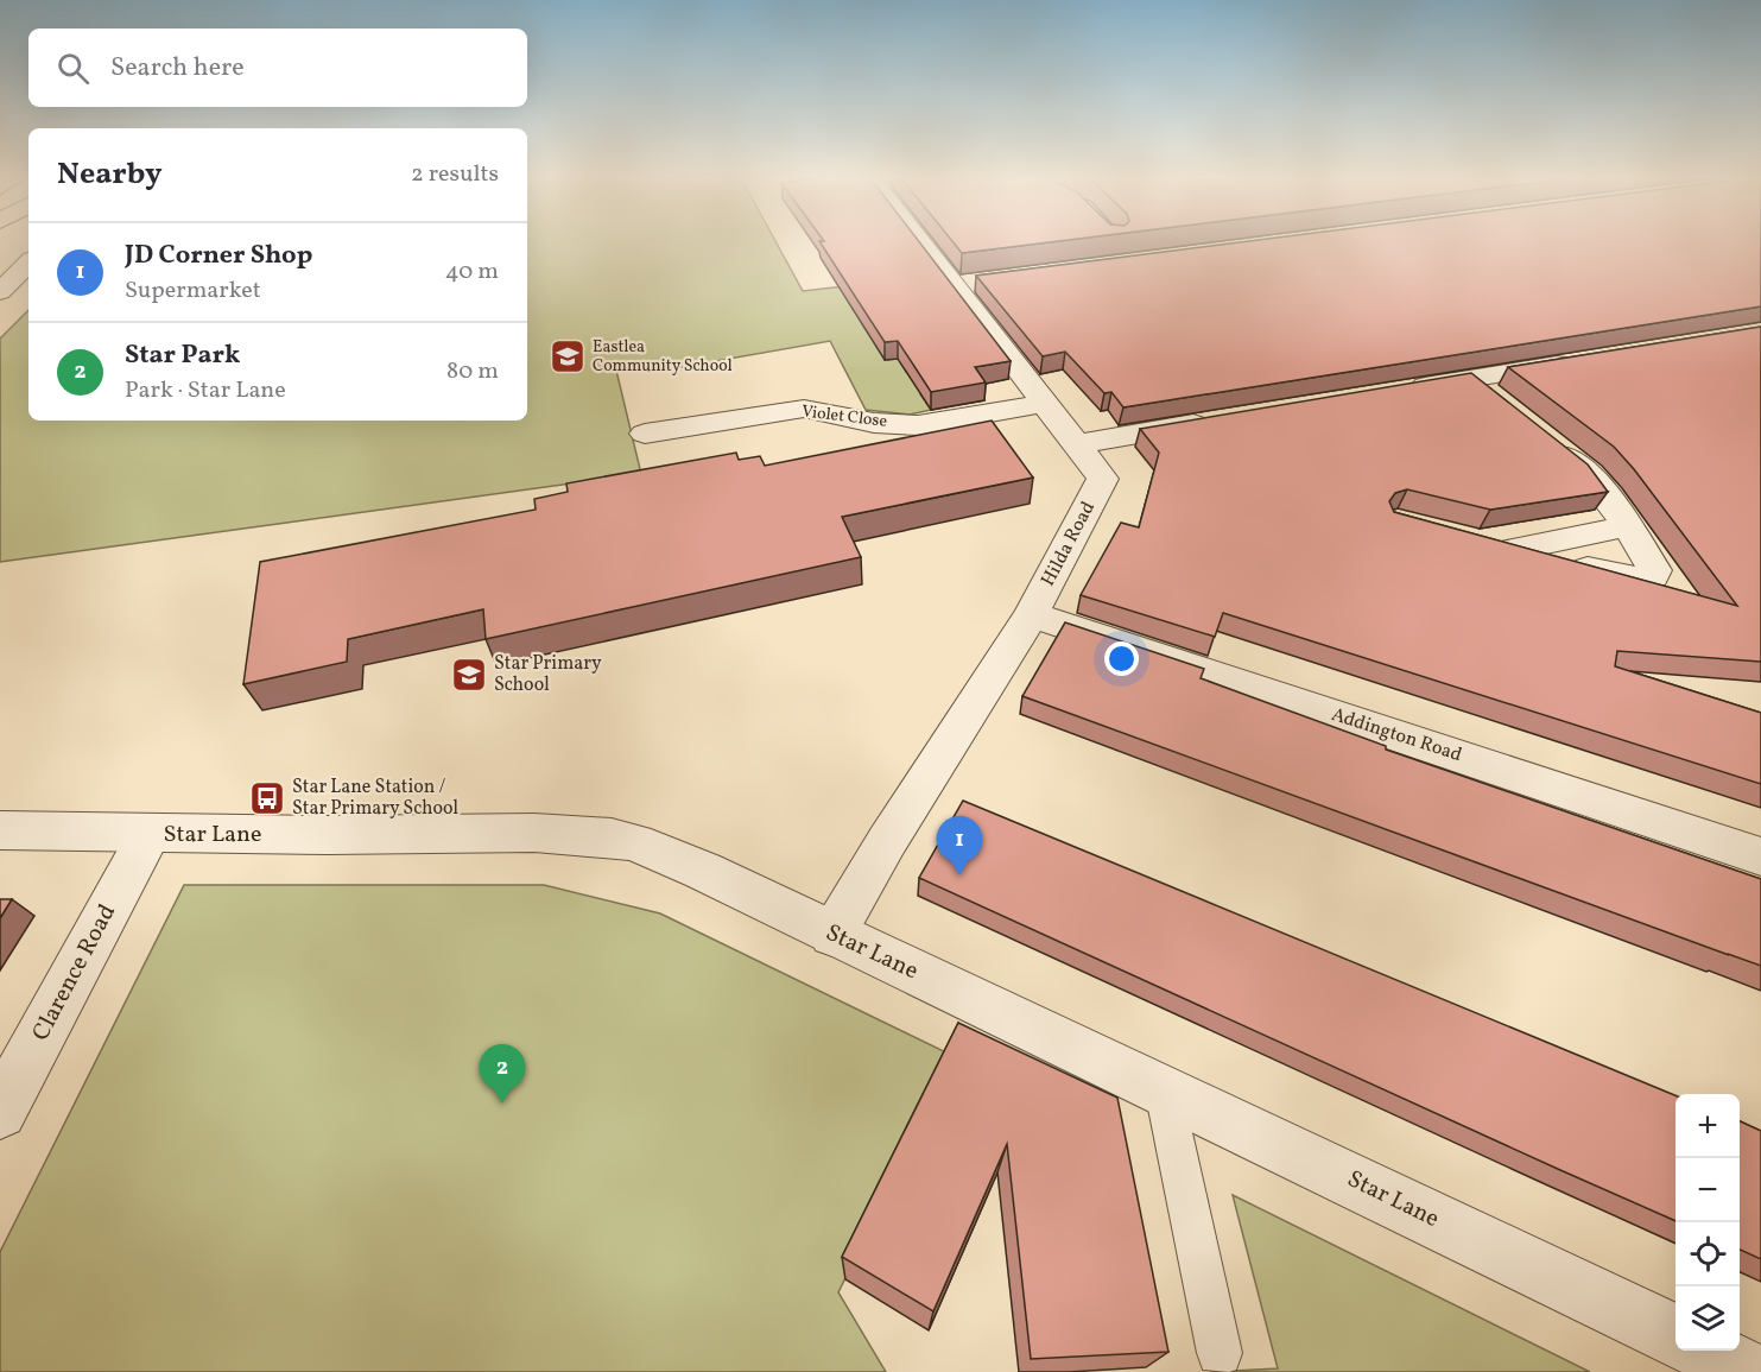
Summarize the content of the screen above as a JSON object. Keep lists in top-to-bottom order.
{
  "streets": {
    "street": [
      "Violet Close",
      "Hilda Road",
      "Addington Road",
      "Star Lane",
      "Clarence Road"
    ]
  },
  "crossings": [
    ["Violet Close", "Hilda Road"],
    ["Hilda Road", "Addington Road"],
    ["Hilda Road", "Star Lane"],
    ["Star Lane", "Clarence Road"]
  ],
  "places": {
    "school or university": ["Eastlea Community School", "Star Primary School"],
    "bus stop": ["Star Lane Station / Star Primary School"]
  },
  "page": {
    "search": "Search here",
    "heading": ["Nearby", "2 results"],
    "list": [
      {
        "mark": "1",
        "name": "JD Corner Shop",
        "note": "Supermarket",
        "value": "40 m"
      },
      {
        "mark": "2",
        "name": "Star Park",
        "note": "Park · Star Lane",
        "value": "80 m"
      }
    ],
    "pins": ["1", "2"],
    "map_buttons": ["+", "−"]
  }
}
